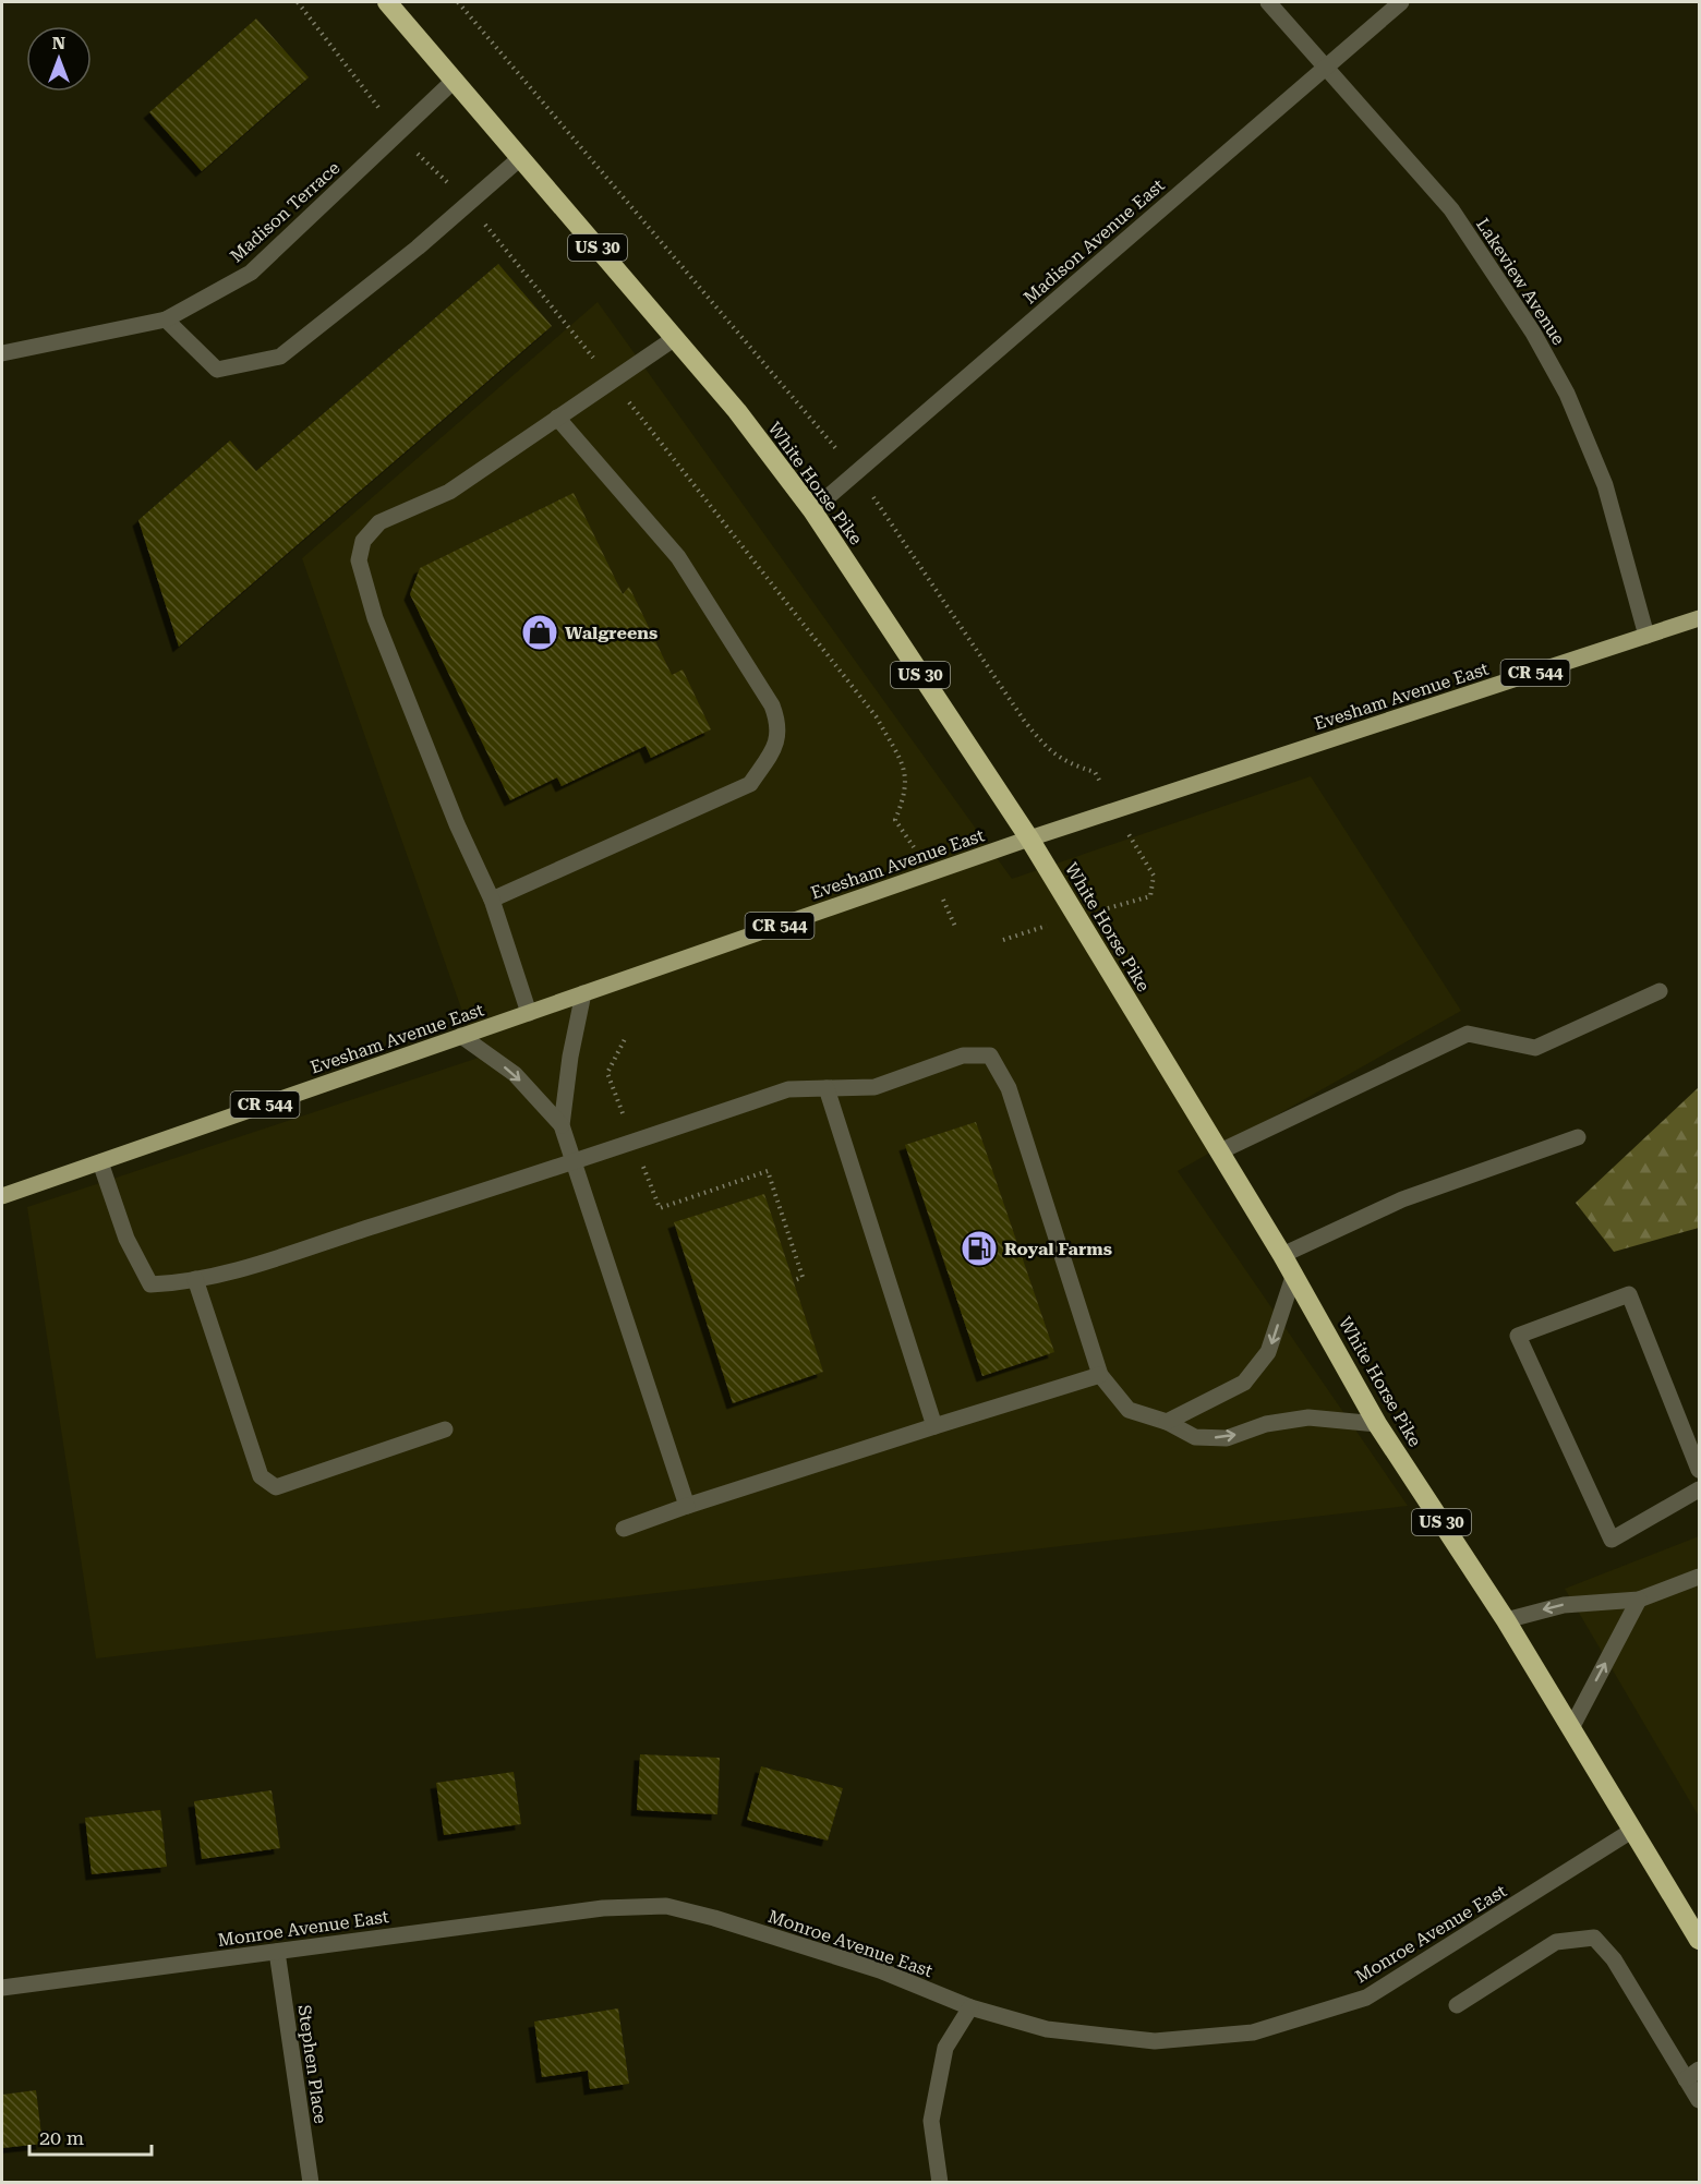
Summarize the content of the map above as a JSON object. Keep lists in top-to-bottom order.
{
  "streets": {
    "highway": ["US 30", "White Horse Pike"],
    "main road": ["CR 544", "Evesham Avenue East"],
    "street": [
      "Madison Terrace",
      "Madison Avenue East",
      "Lakeview Avenue",
      "Monroe Avenue East",
      "Stephen Place"
    ]
  },
  "crossings": [
    ["Madison Terrace", "White Horse Pike"],
    ["Madison Avenue East", "Lakeview Avenue"],
    ["Madison Avenue East", "White Horse Pike"],
    ["Lakeview Avenue", "Evesham Avenue East"],
    ["White Horse Pike", "Evesham Avenue East"],
    ["White Horse Pike", "Monroe Avenue East"],
    ["Monroe Avenue East", "Stephen Place"]
  ],
  "places": {
    "shop": ["Walgreens"],
    "fuel station": ["Royal Farms"]
  },
  "scale_bar": "20 m",
  "north": "top"
}
